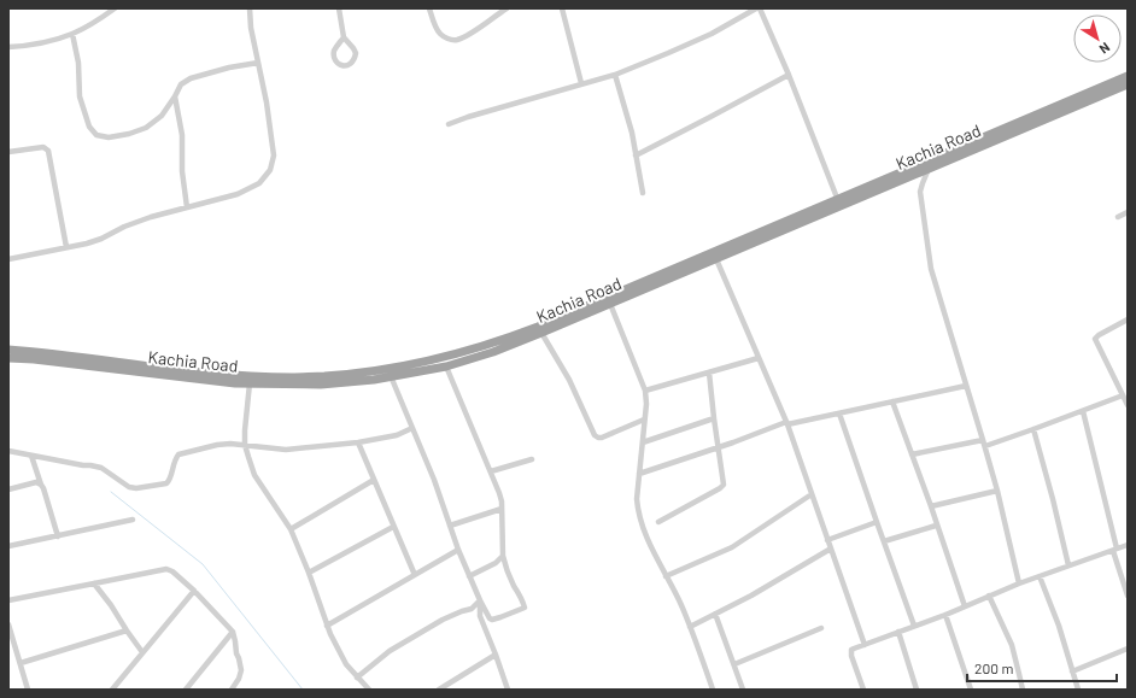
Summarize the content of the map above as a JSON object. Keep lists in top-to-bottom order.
{
  "streets": {
    "highway": ["Kachia Road"]
  },
  "scale_bar": "200 m",
  "north": "bottom right"
}
